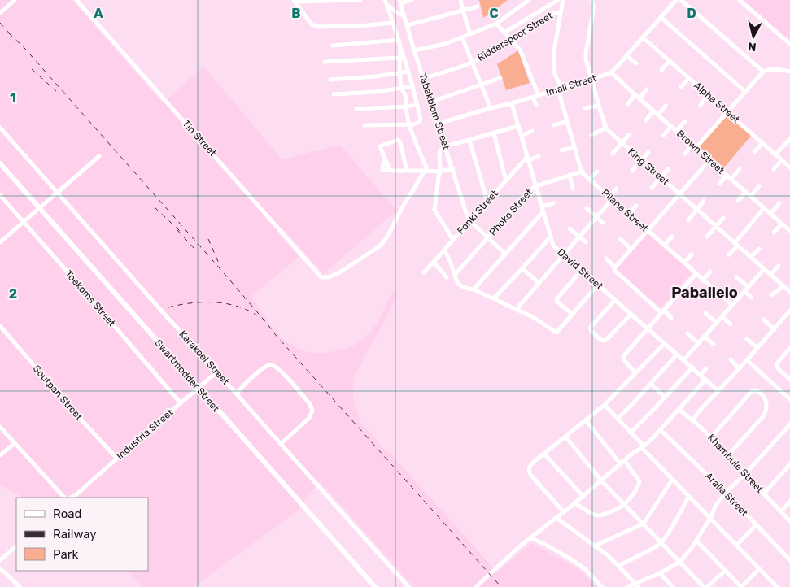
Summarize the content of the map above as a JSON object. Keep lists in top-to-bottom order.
{
  "streets": {
    "main road": ["Swartmodder Street"],
    "street": [
      "Ridderspoor Street",
      "Imali Street",
      "Alpha Street",
      "Tabakblom Street",
      "Tin Street",
      "Brown Street",
      "King Street",
      "Pilane Street",
      "Fonki Street",
      "Phoko Street",
      "David Street",
      "Toekoms Street",
      "Karakoel Street",
      "Soutpan Street",
      "Industria Street",
      "Khambule Street",
      "Aralia Street"
    ]
  },
  "crossings": [
    ["Ridderspoor Street", "Tabakblom Street"],
    ["Ridderspoor Street", "Pilane Street"],
    ["Imali Street", "Alpha Street"],
    ["Imali Street", "Tabakblom Street"],
    ["Imali Street", "Brown Street"],
    ["Imali Street", "King Street"],
    ["Imali Street", "Pilane Street"],
    ["Imali Street", "David Street"],
    ["Tabakblom Street", "Fonki Street"],
    ["Pilane Street", "Phoko Street"],
    ["Fonki Street", "David Street"],
    ["Phoko Street", "David Street"],
    ["Toekoms Street", "Industria Street"],
    ["Karakoel Street", "Industria Street"],
    ["Swartmodder Street", "Industria Street"],
    ["Soutpan Street", "Industria Street"]
  ],
  "districts": ["Paballelo"],
  "legend": ["Road", "Railway", "Park"],
  "north": "bottom",
  "grid": {
    "columns": [
      "A",
      "B",
      "C",
      "D"
    ],
    "rows": ["1", "2"]
  }
}
